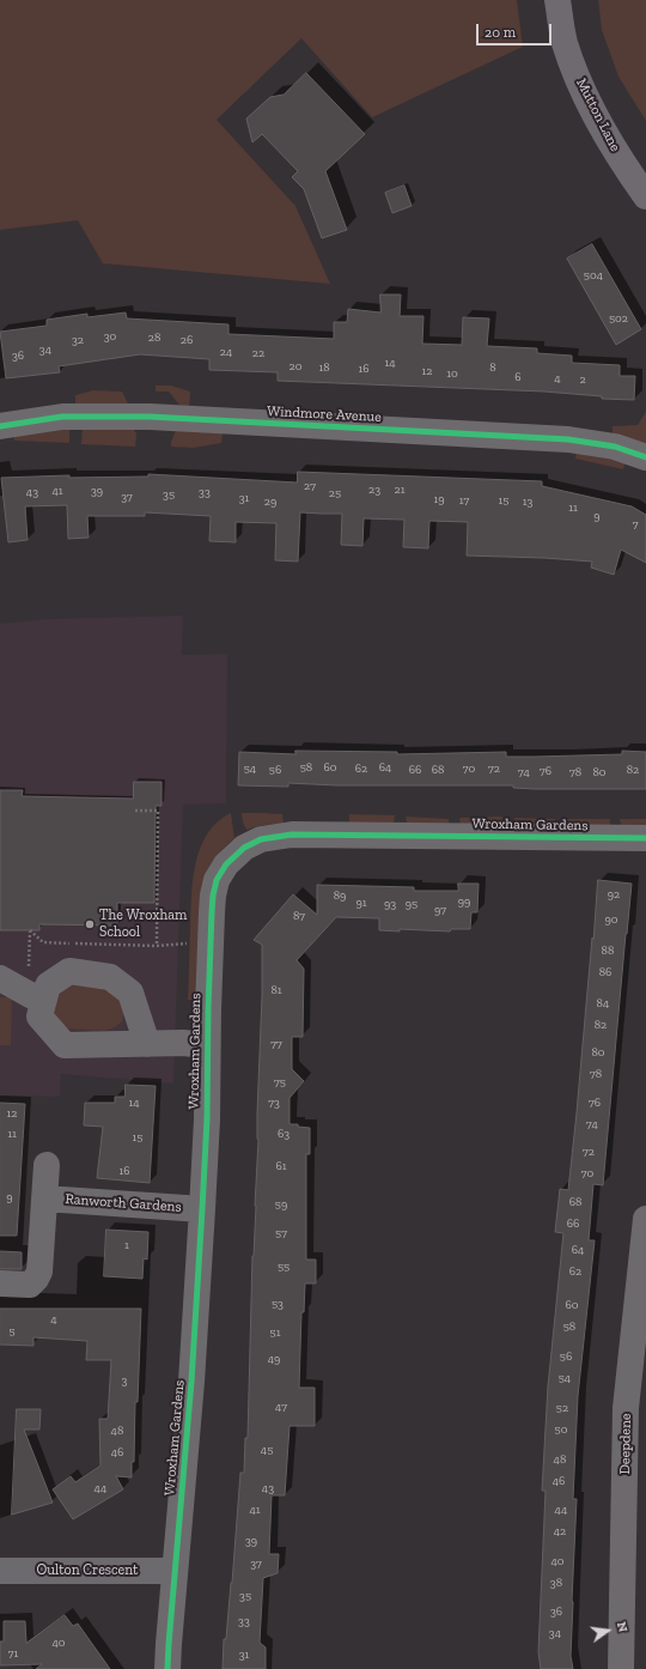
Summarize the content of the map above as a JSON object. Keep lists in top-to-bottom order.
{
  "streets": {
    "main road": ["Mutton Lane"],
    "street": [
      "Windmore Avenue",
      "Wroxham Gardens",
      "Ranworth Gardens",
      "Deepdene",
      "Oulton Crescent"
    ]
  },
  "crossings": [
    ["Wroxham Gardens", "Ranworth Gardens"],
    ["Wroxham Gardens", "Oulton Crescent"]
  ],
  "places": ["The Wroxham School"],
  "house_numbers": [
    "504",
    "502",
    "30",
    "28",
    "32",
    "26",
    "34",
    "24",
    "22",
    "36",
    "14",
    "20",
    "18",
    "8",
    "16",
    "12",
    "10",
    "6",
    "4",
    "2",
    "27",
    "23",
    "21",
    "41",
    "39",
    "43",
    "33",
    "25",
    "35",
    "37",
    "31",
    "19",
    "17",
    "15",
    "29",
    "13",
    "11",
    "9",
    "7",
    "58",
    "60",
    "64",
    "54",
    "62",
    "70",
    "72",
    "56",
    "66",
    "68",
    "82",
    "76",
    "74",
    "78",
    "80",
    "92",
    "89",
    "99",
    "91",
    "93",
    "95",
    "97",
    "87",
    "90",
    "88",
    "86",
    "81",
    "84",
    "82",
    "77",
    "80",
    "78",
    "75",
    "14",
    "73",
    "76",
    "12",
    "74",
    "11",
    "63",
    "15",
    "72",
    "61",
    "16",
    "70",
    "9",
    "68",
    "59",
    "66",
    "57",
    "1",
    "64",
    "55",
    "62",
    "53",
    "60",
    "4",
    "58",
    "5",
    "51",
    "56",
    "49",
    "54",
    "3",
    "47",
    "52",
    "50",
    "48",
    "45",
    "46",
    "48",
    "46",
    "44",
    "43",
    "41",
    "44",
    "42",
    "39",
    "40",
    "37",
    "38",
    "35",
    "36",
    "33",
    "34",
    "40",
    "71",
    "31"
  ],
  "scale_bar": "20 m",
  "north": "right"
}
